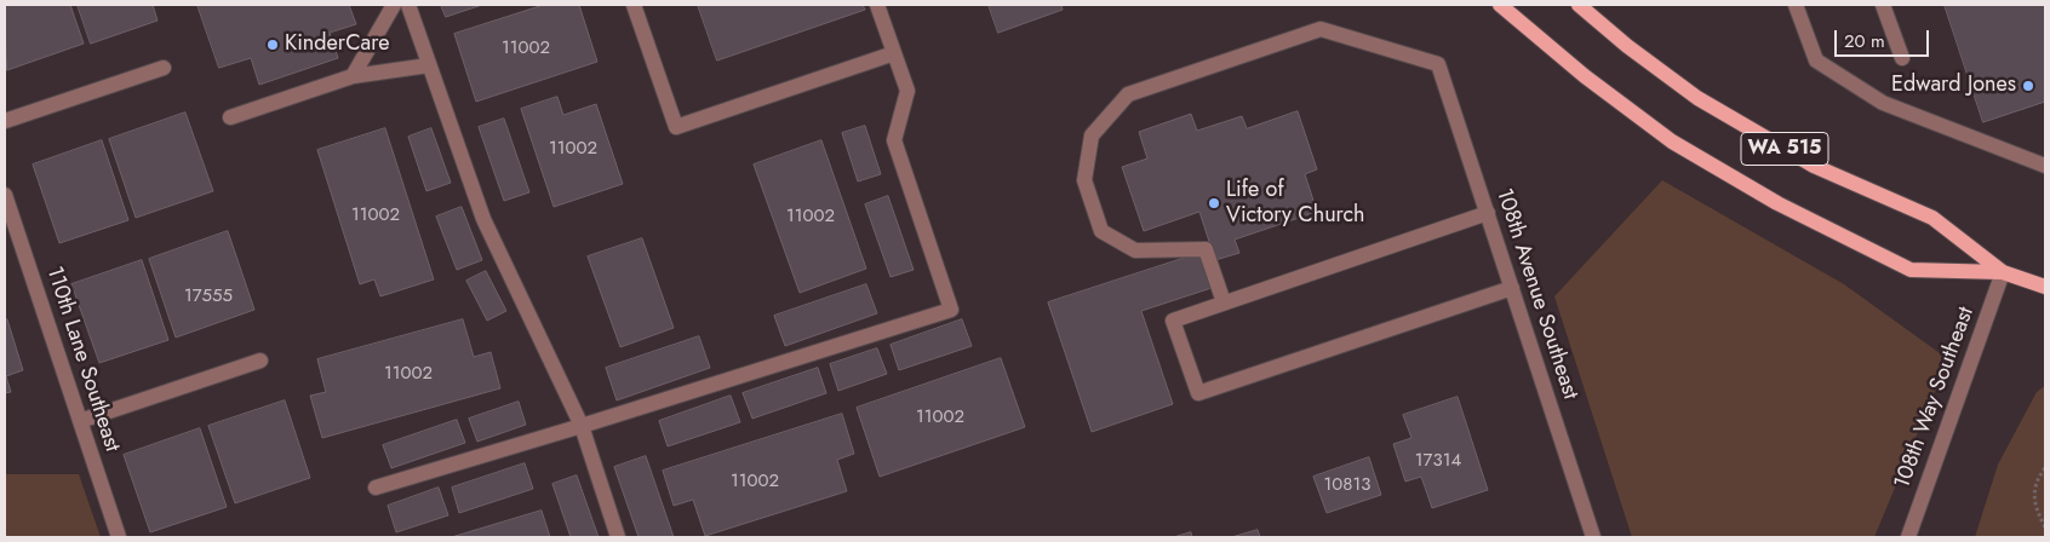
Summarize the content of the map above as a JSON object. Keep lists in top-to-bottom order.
{
  "streets": {
    "main road": ["WA 515"],
    "street": ["108th Avenue Southeast", "110th Lane Southeast", "108th Way Southeast"]
  },
  "crossings": [
    ["WA 515", "108th Way Southeast"]
  ],
  "places": ["KinderCare", "Edward Jones", "Life of Victory Church"],
  "house_numbers": [
    "11002",
    "11002",
    "11002",
    "11002",
    "17555",
    "11002",
    "11002",
    "17314",
    "11002",
    "10813"
  ],
  "scale_bar": "20 m"
}
